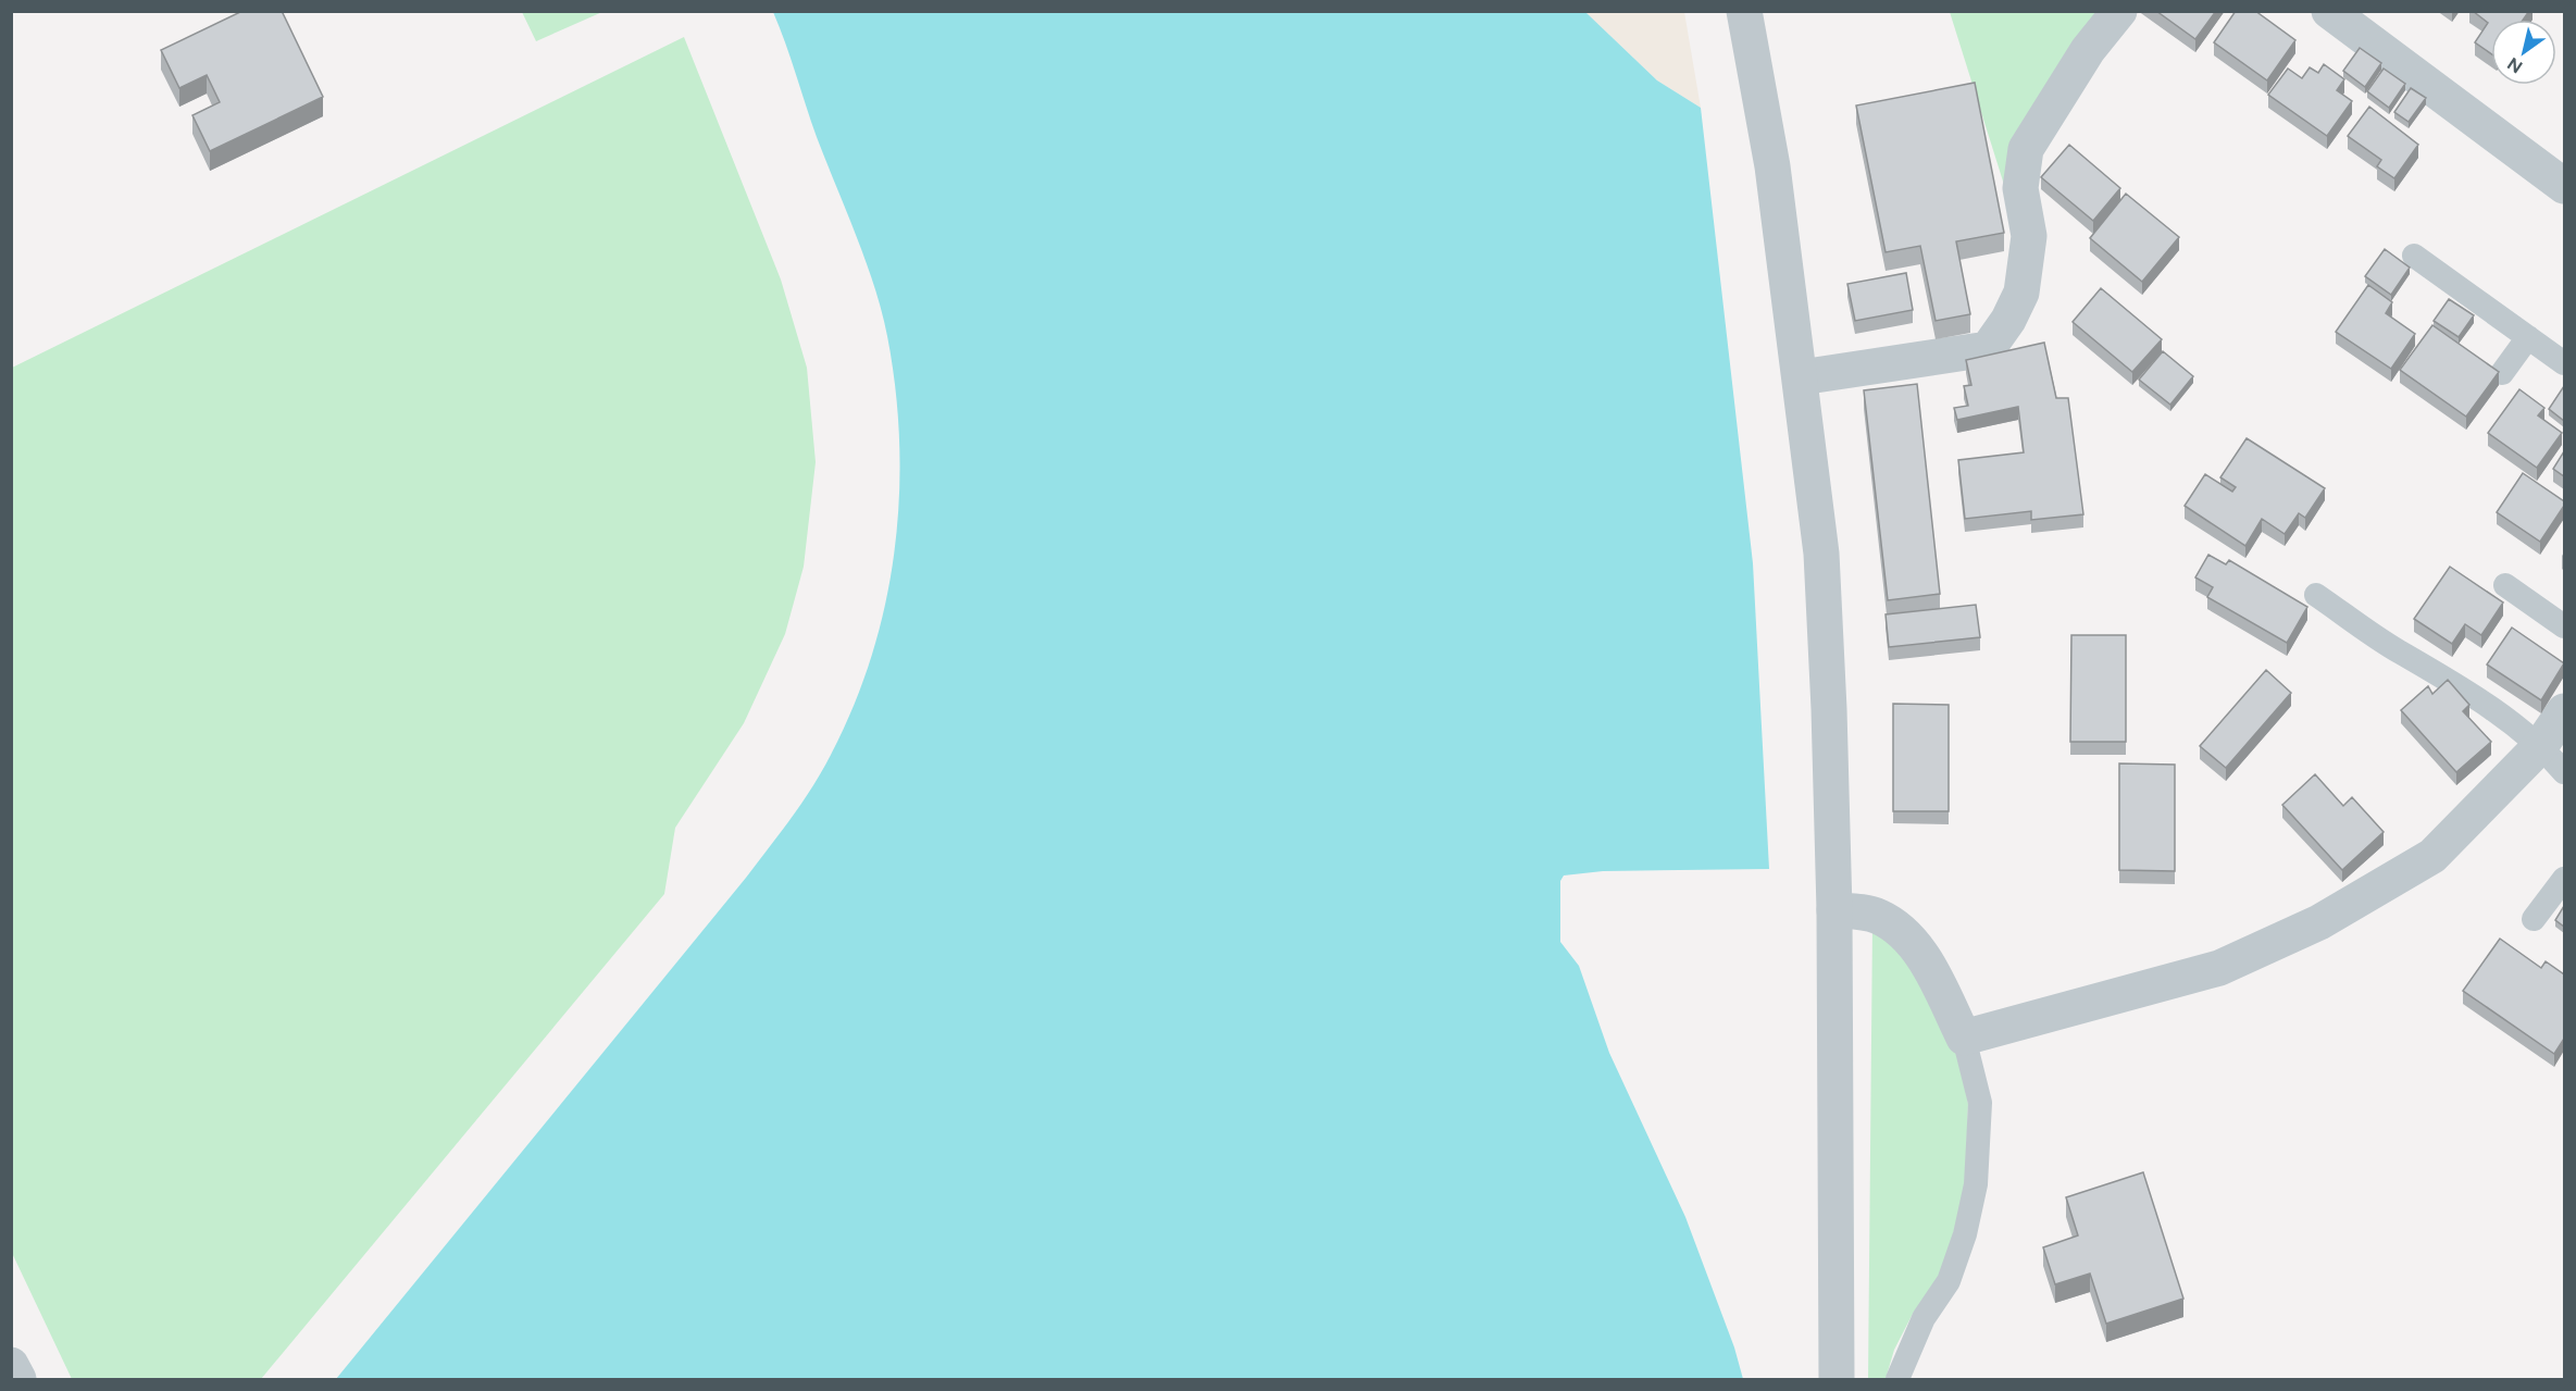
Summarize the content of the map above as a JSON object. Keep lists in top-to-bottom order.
{
  "north": "bottom left"
}
